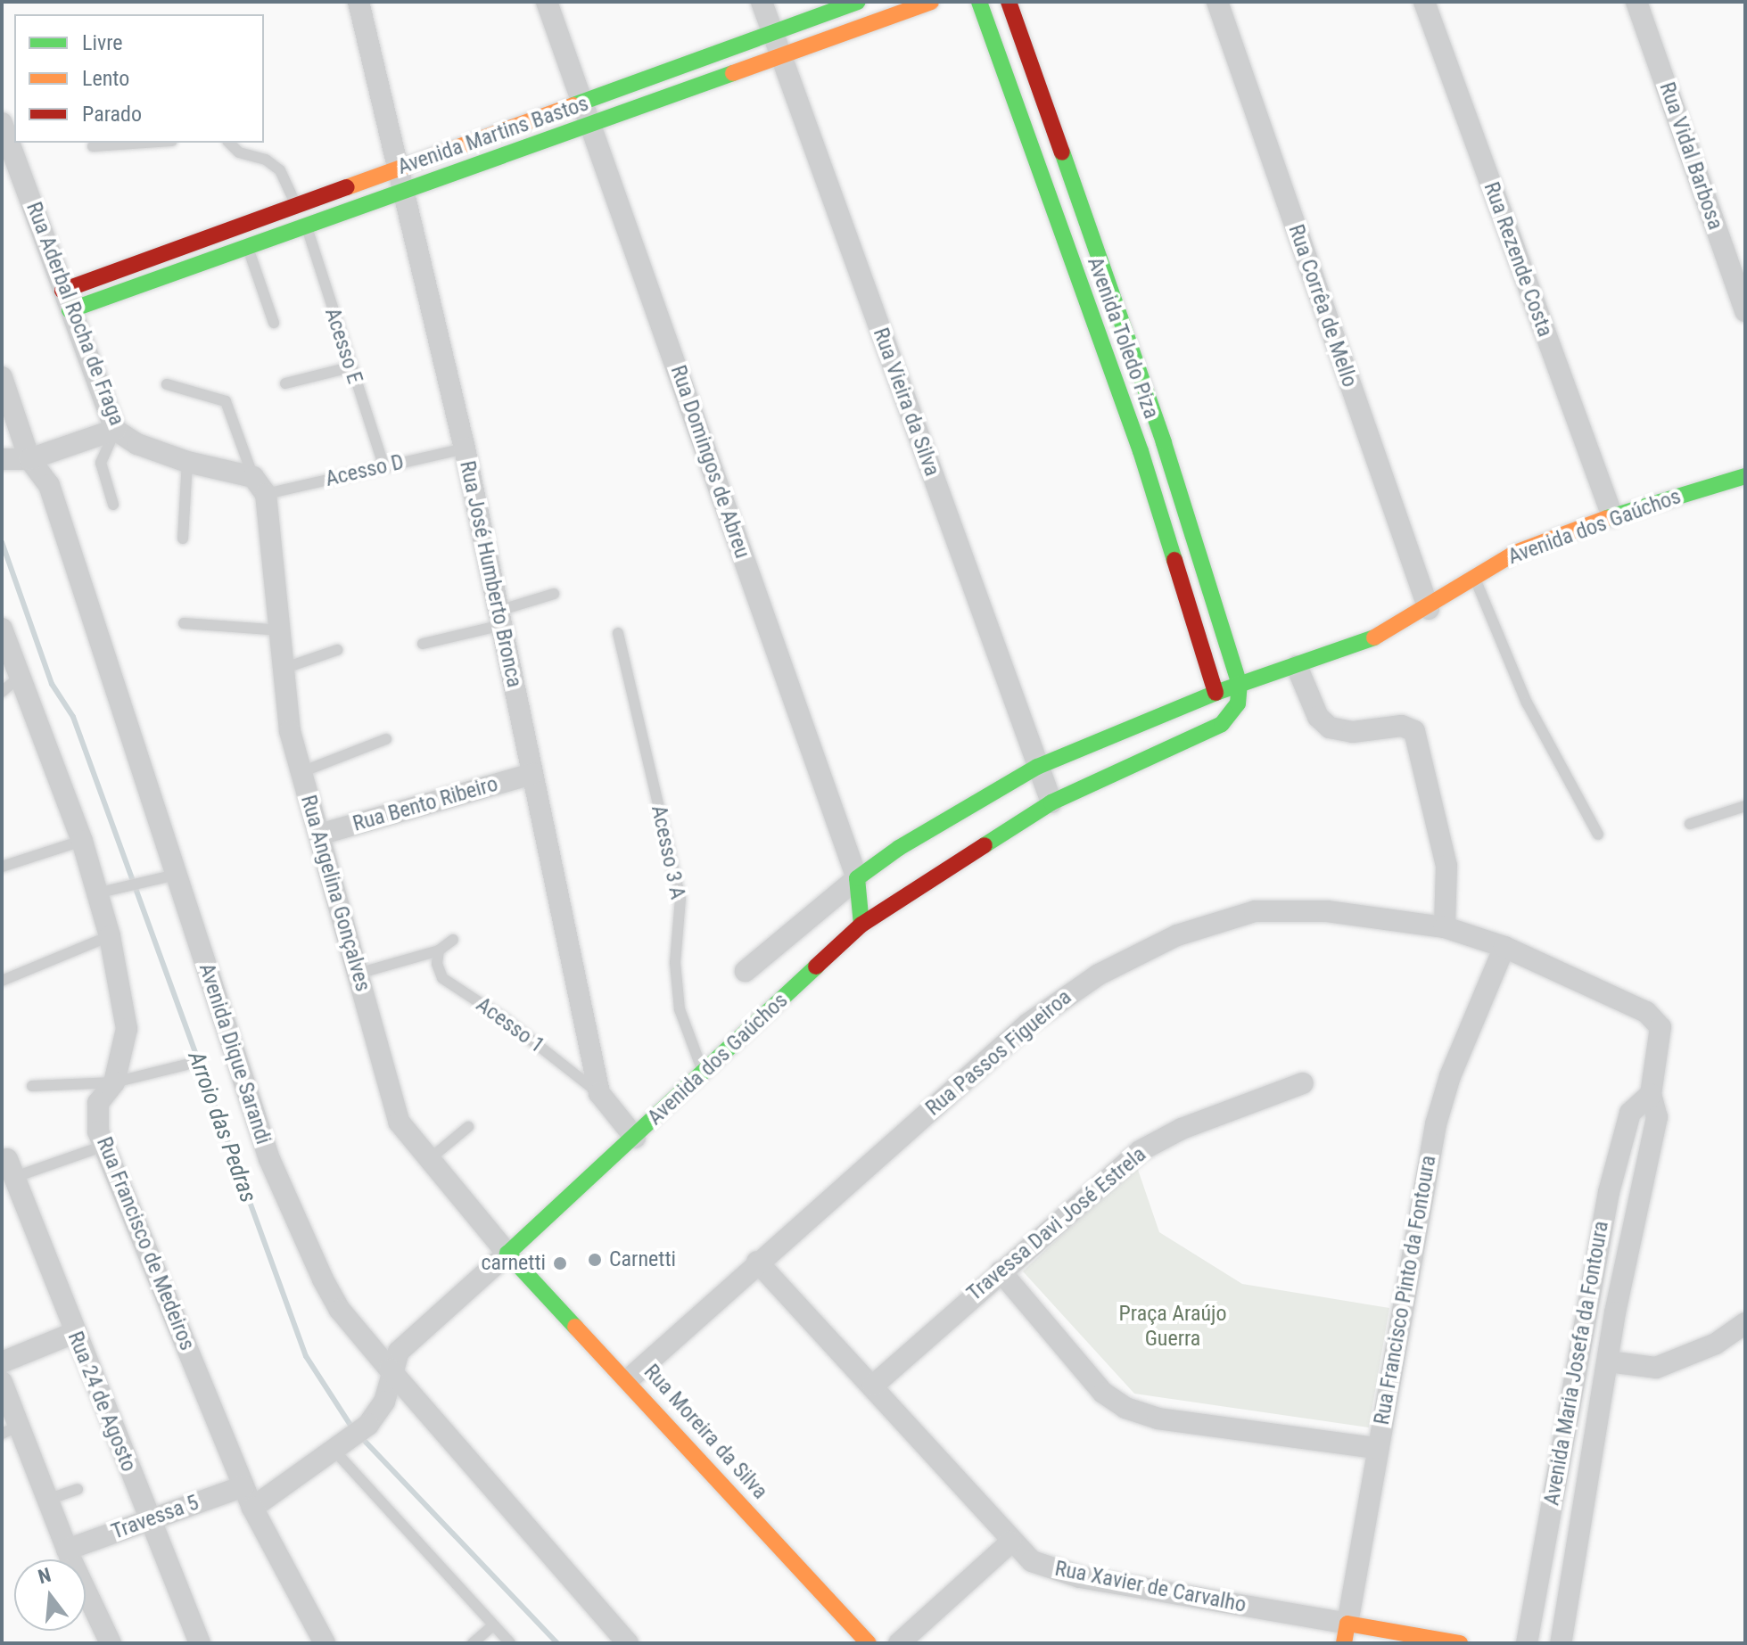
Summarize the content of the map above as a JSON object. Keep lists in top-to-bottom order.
{
  "streets": {
    "street": [
      "Avenida Martins Bastos",
      "Rua Vidal Barbosa",
      "Rua Rezende Costa",
      "Rua Corrêa de Mello",
      "Rua Aderbal Rocha de Fraga",
      "Avenida Toledo Piza",
      "Rua Vieira da Silva",
      "Rua Domingos de Abreu",
      "Avenida dos Gaúchos",
      "Rua José Humberto Bronca",
      "Rua Bento Ribeiro",
      "Rua Angelina Gonçalves",
      "Rua Passos Figueiroa",
      "Avenida Dique Sarandi",
      "Travessa Davi José Estrela",
      "Rua Francisco de Medeiros",
      "Rua Francisco Pinto da Fontoura",
      "Avenida Maria Josefa da Fontoura",
      "Rua 24 de Agosto",
      "Rua Moreira da Silva",
      "Travessa 5",
      "Rua Xavier de Carvalho"
    ],
    "lane": [
      "Acesso E",
      "Acesso D",
      "Acesso 3 A",
      "Acesso 1"
    ]
  },
  "crossings": [
    ["Avenida Martins Bastos", "Rua Aderbal Rocha de Fraga"],
    ["Avenida Martins Bastos", "Acesso E"],
    ["Avenida Martins Bastos", "Rua Vieira da Silva"],
    ["Avenida Martins Bastos", "Rua Domingos de Abreu"],
    ["Avenida Martins Bastos", "Rua José Humberto Bronca"],
    ["Rua Rezende Costa", "Avenida dos Gaúchos"],
    ["Rua Corrêa de Mello", "Avenida dos Gaúchos"],
    ["Rua Aderbal Rocha de Fraga", "Acesso D"],
    ["Rua Aderbal Rocha de Fraga", "Rua Angelina Gonçalves"],
    ["Avenida Toledo Piza", "Avenida dos Gaúchos"],
    ["Acesso E", "Acesso D"],
    ["Rua Vieira da Silva", "Avenida dos Gaúchos"],
    ["Rua Domingos de Abreu", "Avenida dos Gaúchos"],
    ["Acesso D", "Rua José Humberto Bronca"],
    ["Acesso D", "Rua Angelina Gonçalves"],
    ["Avenida dos Gaúchos", "Rua José Humberto Bronca"],
    ["Avenida dos Gaúchos", "Acesso 3 A"],
    ["Avenida dos Gaúchos", "Rua Angelina Gonçalves"],
    ["Avenida dos Gaúchos", "Avenida Dique Sarandi"],
    ["Avenida dos Gaúchos", "Rua Francisco de Medeiros"],
    ["Avenida dos Gaúchos", "Rua Moreira da Silva"],
    ["Rua José Humberto Bronca", "Rua Bento Ribeiro"],
    ["Rua José Humberto Bronca", "Acesso 1"],
    ["Rua Bento Ribeiro", "Rua Angelina Gonçalves"],
    ["Rua Angelina Gonçalves", "Rua Moreira da Silva"],
    ["Rua Passos Figueiroa", "Rua Francisco Pinto da Fontoura"],
    ["Rua Passos Figueiroa", "Avenida Maria Josefa da Fontoura"],
    ["Rua Passos Figueiroa", "Rua Moreira da Silva"],
    ["Rua Passos Figueiroa", "Rua Xavier de Carvalho"],
    ["Travessa Davi José Estrela", "Rua Xavier de Carvalho"],
    ["Rua Francisco de Medeiros", "Travessa 5"],
    ["Rua Francisco Pinto da Fontoura", "Rua Xavier de Carvalho"],
    ["Rua 24 de Agosto", "Travessa 5"]
  ],
  "water": ["Arroio das Pedras"],
  "parks": ["Praça Araújo Guerra"],
  "places": ["Carnetti", "carnetti"],
  "legend": ["Livre", "Lento", "Parado"],
  "north": "top"
}
